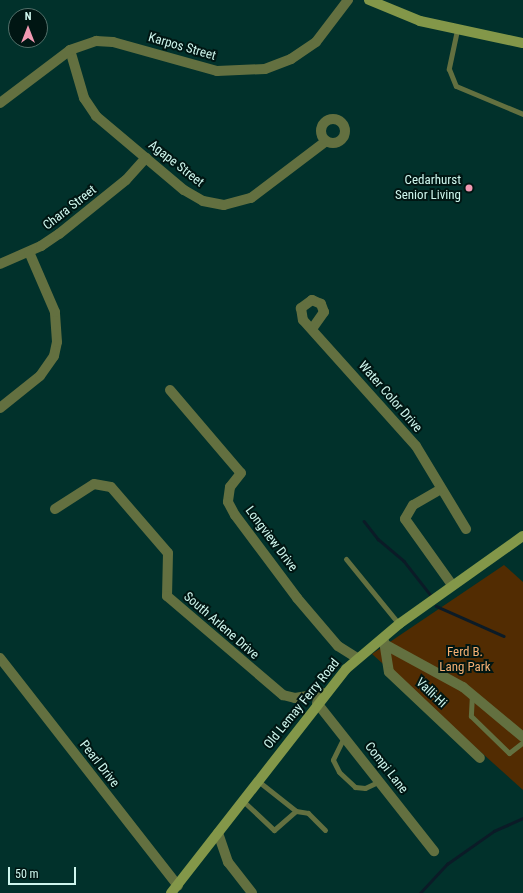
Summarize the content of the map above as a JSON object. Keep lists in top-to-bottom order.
{
  "streets": {
    "main road": ["Old Lemay Ferry Road"],
    "street": [
      "Karpos Street",
      "Agape Street",
      "Chara Street",
      "Water Color Drive",
      "Longview Drive",
      "South Arlene Drive",
      "Valli-Hi",
      "Pearl Drive",
      "Compi Lane"
    ]
  },
  "crossings": [
    ["Karpos Street", "Agape Street"],
    ["Agape Street", "Chara Street"],
    ["Longview Drive", "Old Lemay Ferry Road"],
    ["South Arlene Drive", "Old Lemay Ferry Road"],
    ["Valli-Hi", "Old Lemay Ferry Road"],
    ["Old Lemay Ferry Road", "Pearl Drive"],
    ["Old Lemay Ferry Road", "Compi Lane"]
  ],
  "parks": ["Ferd B. Lang Park"],
  "places": ["Cedarhurst Senior Living"],
  "scale_bar": "50 m",
  "north": "top"
}
